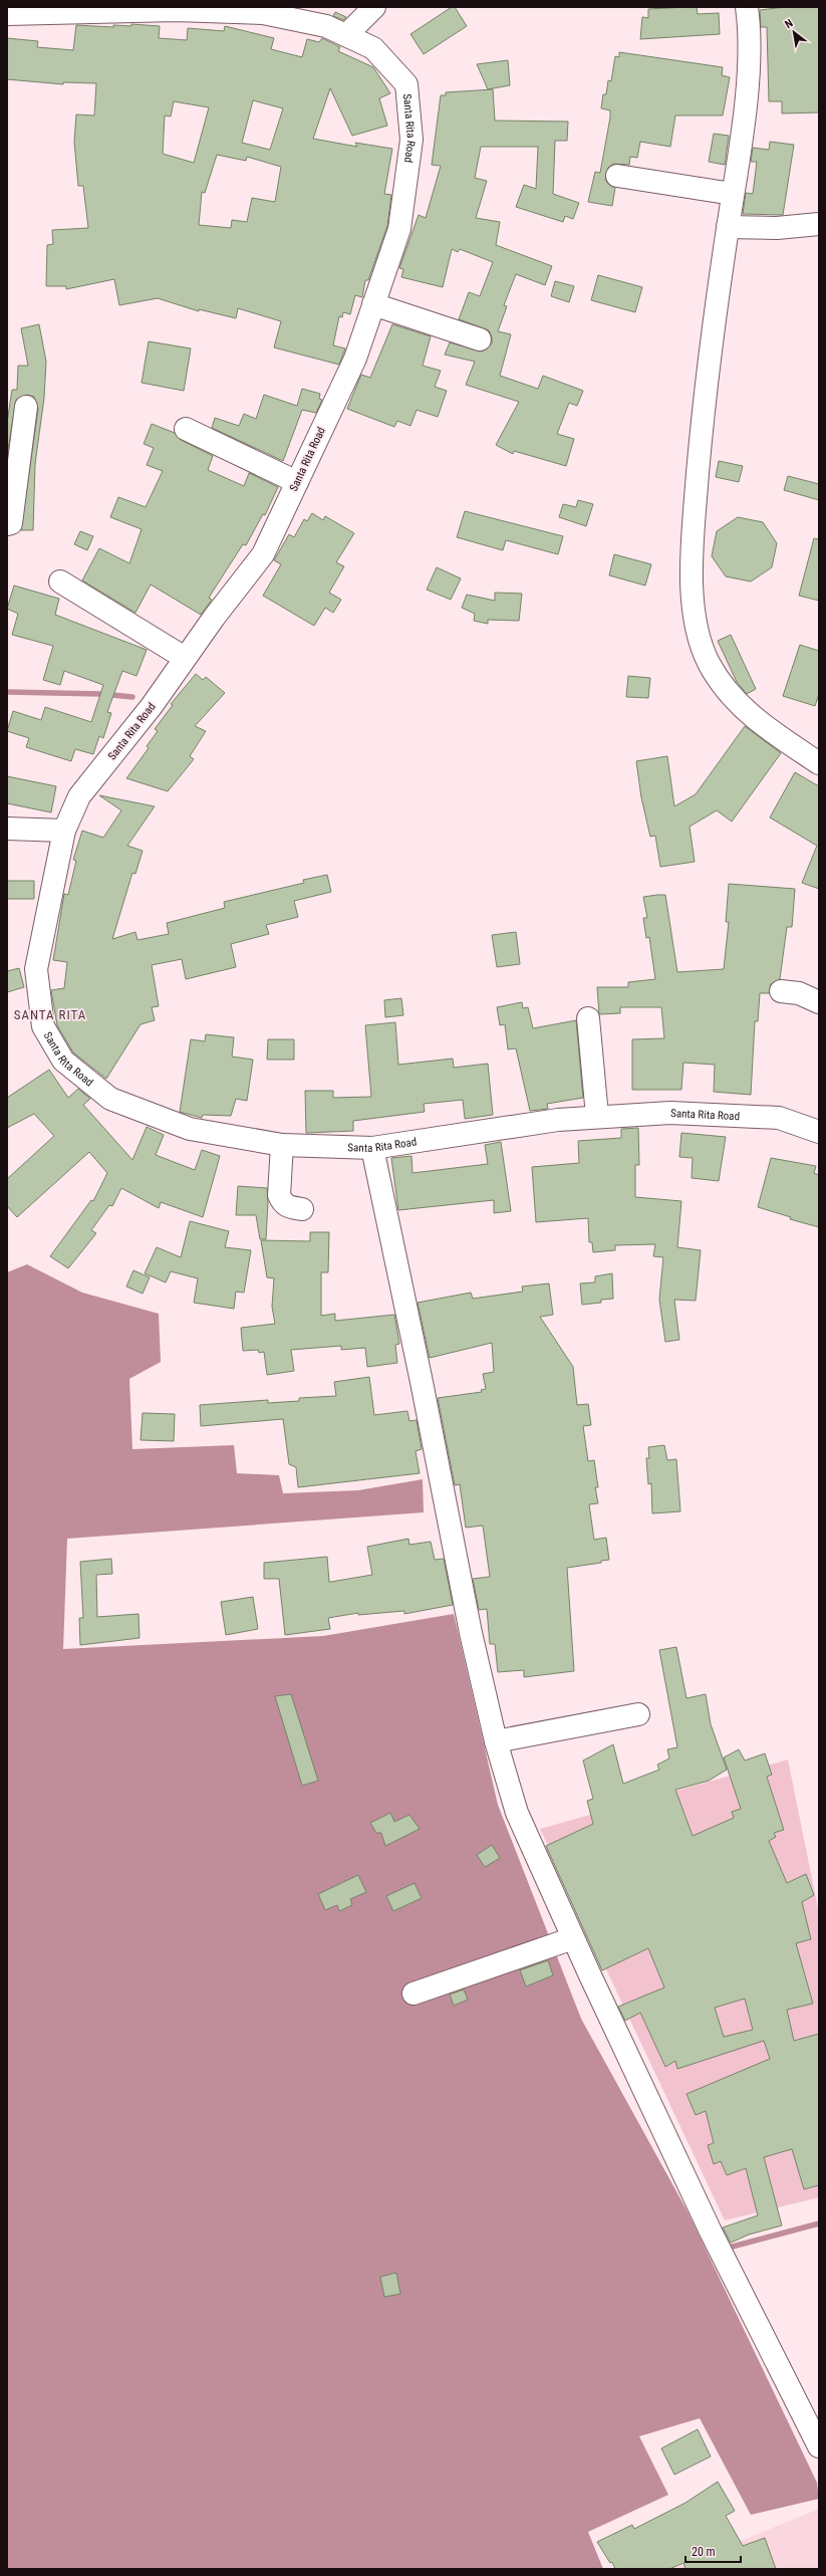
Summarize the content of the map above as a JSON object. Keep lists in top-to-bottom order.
{
  "streets": {
    "street": ["Santa Rita Road"]
  },
  "districts": ["SANTA RITA"],
  "scale_bar": "20 m",
  "north": "top left"
}
